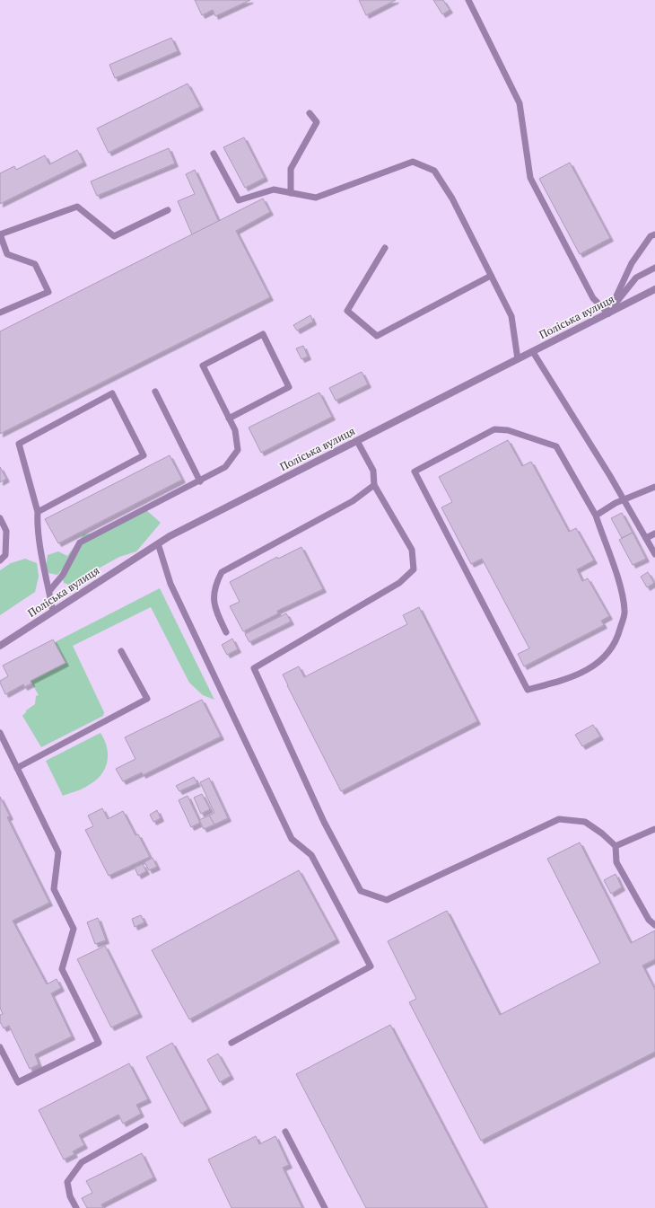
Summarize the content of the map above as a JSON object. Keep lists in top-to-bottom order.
{
  "streets": {
    "street": ["Поліська вулиця"]
  }
}
